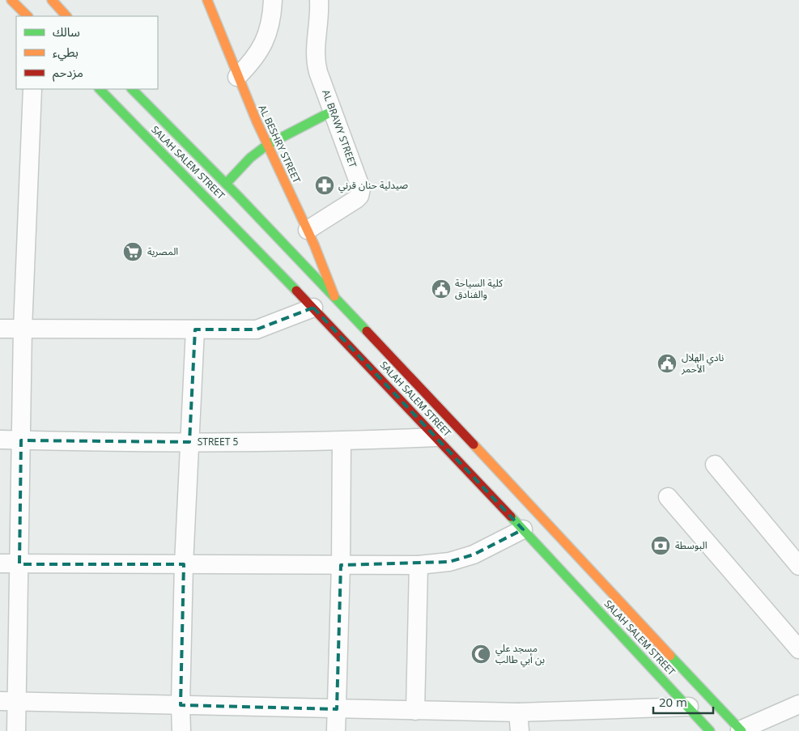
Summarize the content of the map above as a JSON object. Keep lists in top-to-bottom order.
{
  "streets": {
    "main road": ["AL BESHRY STREET", "SALAH SALEM STREET"],
    "street": ["AL BRAWY STREET", "STREET 5"]
  },
  "crossings": [
    ["AL BRAWY STREET", "AL BESHRY STREET"],
    ["AL BESHRY STREET", "SALAH SALEM STREET"],
    ["SALAH SALEM STREET", "STREET 5"]
  ],
  "places": {
    "pharmacy": ["صيدلية حنان قرني"],
    "supermarket": ["المصرية"],
    "public building": ["كلية السياحة والفنادق", "نادي الهلال الأحمر"],
    "bank": ["البوسطة"],
    "mosque": ["مسجد علي بن أبي طالب"]
  },
  "legend": ["سالك", "بطيء", "مزدحم"],
  "scale_bar": "20 m"
}
